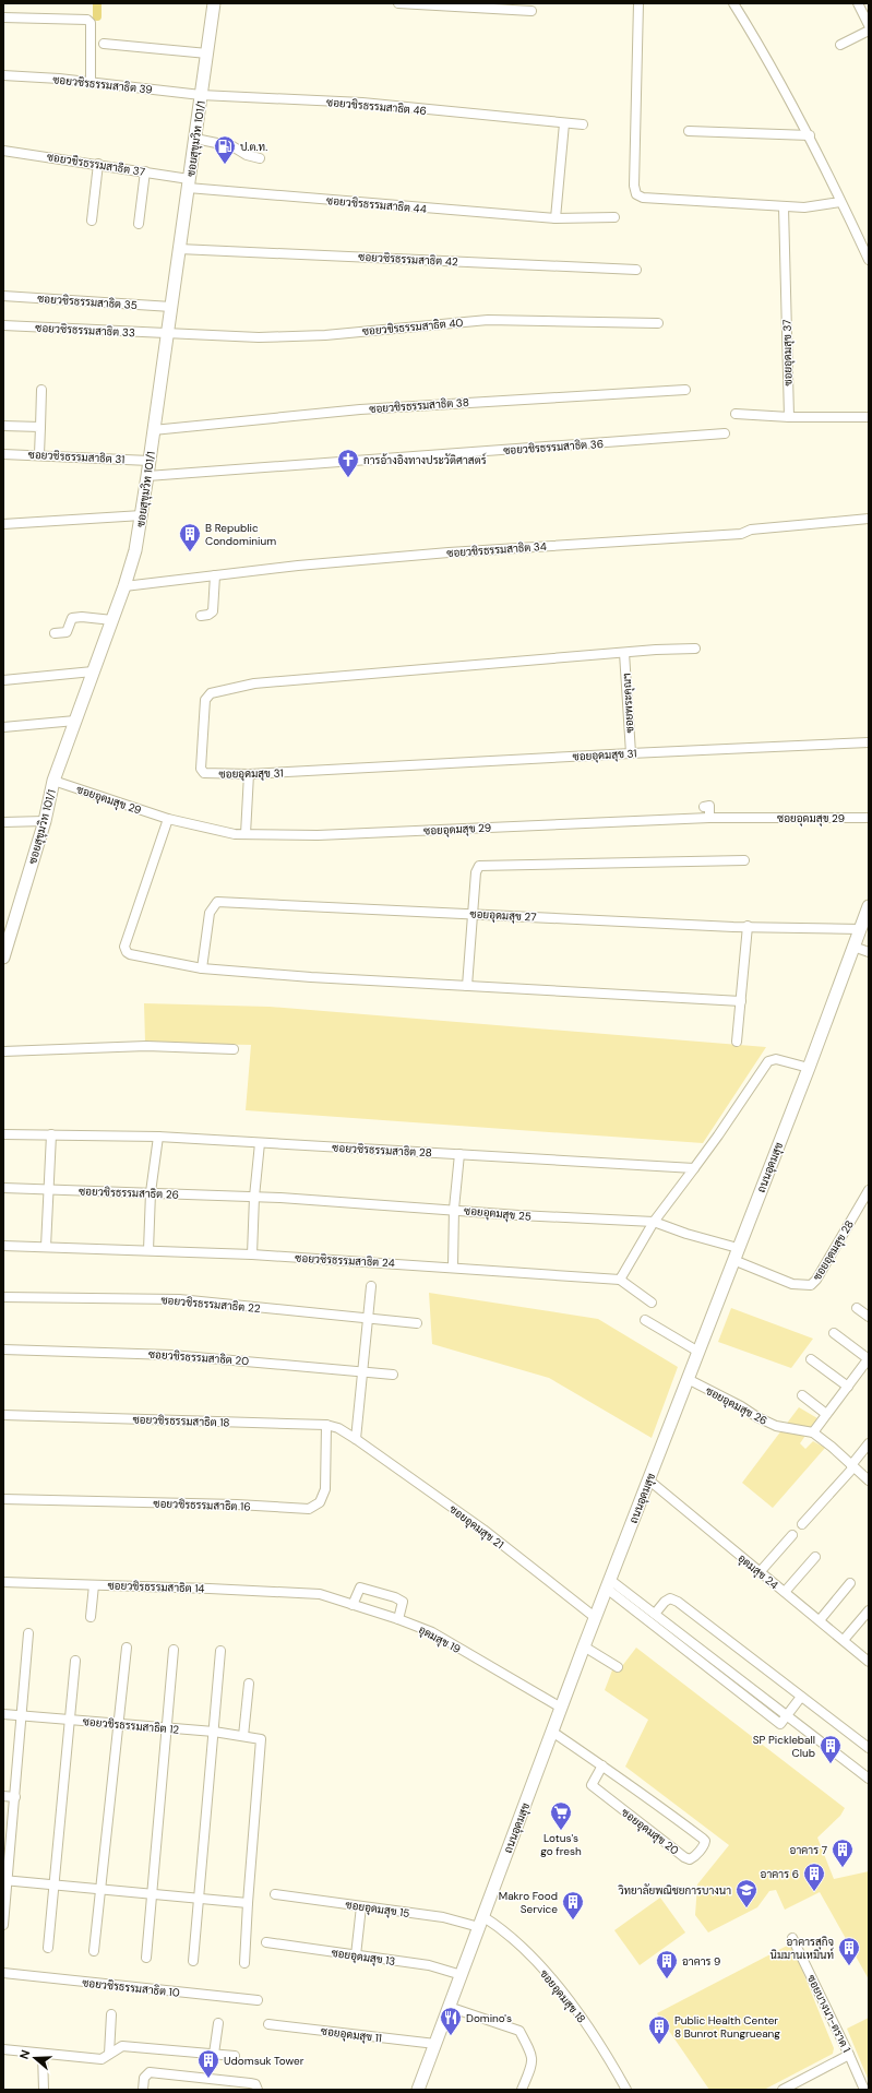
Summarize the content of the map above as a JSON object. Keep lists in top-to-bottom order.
{
  "streets": {
    "main road": ["ซอยสุขุมวิท 101/1", "ถนนอุดมสุข"],
    "street": [
      "ซอยวชิรธรรมสาธิต 39",
      "ซอยวชิรธรรมสาธิต 46",
      "ซอยวชิรธรรมสาธิต 37",
      "ซอยวชิรธรรมสาธิต 44",
      "ซอยวชิรธรรมสาธิต 42",
      "ซอยวชิรธรรมสาธิต 35",
      "ซอยวชิรธรรมสาธิต 40",
      "ซอยวชิรธรรมสาธิต 33",
      "ซอยอุดมสุข 37",
      "ซอยวชิรธรรมสาธิต 38",
      "ซอยวชิรธรรมสาธิต 36",
      "ซอยวชิรธรรมสาธิต 31",
      "ซอยวชิรธรรมสาธิต 34",
      "ซอยพระคุณฯ",
      "ซอยอุดมสุข 31",
      "ซอยอุดมสุข 29",
      "ซอยอุดมสุข 27",
      "ซอยวชิรธรรมสาธิต 28",
      "ซอยวชิรธรรมสาธิต 26",
      "ซอยอุดมสุข 25",
      "ซอยอุดมสุข 28",
      "ซอยวชิรธรรมสาธิต 24",
      "ซอยวชิรธรรมสาธิต 22",
      "ซอยวชิรธรรมสาธิต 20",
      "ซอยอุดมสุข 26",
      "ซอยวชิรธรรมสาธิต 18",
      "ซอยวชิรธรรมสาธิต 16",
      "ซอยอุดมสุข 21",
      "อุดมสุข 24",
      "ซอยวชิรธรรมสาธิต 14",
      "อุดมสุข 19",
      "ซอยวชิรธรรมสาธิต 12",
      "ซอยอุดมสุข 20",
      "ซอยอุดมสุข 15",
      "ซอยอุดมสุข 13",
      "ซอยวชิรธรรมสาธิต 10",
      "ซอยอุดมสุข 18",
      "ซอยบางนา-ตราด 1",
      "ซอยอุดมสุข 11"
    ]
  },
  "crossings": [
    ["ซอยวชิรธรรมสาธิต 39", "ซอยวชิรธรรมสาธิต 46"],
    ["ซอยวชิรธรรมสาธิต 39", "ซอยสุขุมวิท 101/1"],
    ["ซอยวชิรธรรมสาธิต 46", "ซอยสุขุมวิท 101/1"],
    ["ซอยสุขุมวิท 101/1", "ซอยวชิรธรรมสาธิต 37"],
    ["ซอยสุขุมวิท 101/1", "ซอยวชิรธรรมสาธิต 44"],
    ["ซอยสุขุมวิท 101/1", "ซอยวชิรธรรมสาธิต 42"],
    ["ซอยสุขุมวิท 101/1", "ซอยวชิรธรรมสาธิต 35"],
    ["ซอยสุขุมวิท 101/1", "ซอยวชิรธรรมสาธิต 40"],
    ["ซอยสุขุมวิท 101/1", "ซอยวชิรธรรมสาธิต 33"],
    ["ซอยสุขุมวิท 101/1", "ซอยวชิรธรรมสาธิต 38"],
    ["ซอยสุขุมวิท 101/1", "ซอยวชิรธรรมสาธิต 36"],
    ["ซอยสุขุมวิท 101/1", "ซอยวชิรธรรมสาธิต 31"],
    ["ซอยสุขุมวิท 101/1", "ซอยวชิรธรรมสาธิต 34"],
    ["ซอยสุขุมวิท 101/1", "ซอยอุดมสุข 29"],
    ["ซอยวชิรธรรมสาธิต 37", "ซอยวชิรธรรมสาธิต 44"],
    ["ซอยวชิรธรรมสาธิต 40", "ซอยวชิรธรรมสาธิต 33"],
    ["ซอยพระคุณฯ", "ซอยอุดมสุข 31"],
    ["ซอยอุดมสุข 27", "ถนนอุดมสุข"],
    ["ถนนอุดมสุข", "ซอยอุดมสุข 25"],
    ["ถนนอุดมสุข", "ซอยอุดมสุข 28"],
    ["ถนนอุดมสุข", "ซอยอุดมสุข 26"],
    ["ถนนอุดมสุข", "ซอยอุดมสุข 21"],
    ["ถนนอุดมสุข", "อุดมสุข 24"],
    ["ถนนอุดมสุข", "อุดมสุข 19"],
    ["ถนนอุดมสุข", "ซอยอุดมสุข 20"],
    ["ถนนอุดมสุข", "ซอยอุดมสุข 15"],
    ["ถนนอุดมสุข", "ซอยอุดมสุข 13"],
    ["ถนนอุดมสุข", "ซอยอุดมสุข 18"],
    ["ถนนอุดมสุข", "ซอยอุดมสุข 11"],
    ["ซอยวชิรธรรมสาธิต 26", "ซอยอุดมสุข 25"],
    ["ซอยวชิรธรรมสาธิต 18", "ซอยวชิรธรรมสาธิต 16"],
    ["ซอยวชิรธรรมสาธิต 18", "ซอยอุดมสุข 21"],
    ["ซอยวชิรธรรมสาธิต 14", "อุดมสุข 19"],
    ["ซอยอุดมสุข 15", "ซอยอุดมสุข 18"]
  ],
  "places": {
    "fuel station": ["ป.ต.ท."],
    "church": ["การอ้างอิงทางประวัติศาสตร์"],
    "building": [
      "B Republic Condominium",
      "SP Pickleball Club",
      "อาคาร 7",
      "อาคาร 6",
      "Makro Food Service",
      "อาคารสุกิจ นิมมานเหมินท์",
      "อาคาร 9",
      "Public Health Center 8 Bunrot Rungrueang",
      "Udomsuk Tower"
    ],
    "supermarket": ["Lotus's go fresh"],
    "school or university": ["วิทยาลัยพณิชยการบางนา"],
    "restaurant": ["Domino's"]
  },
  "north": "left"
}
